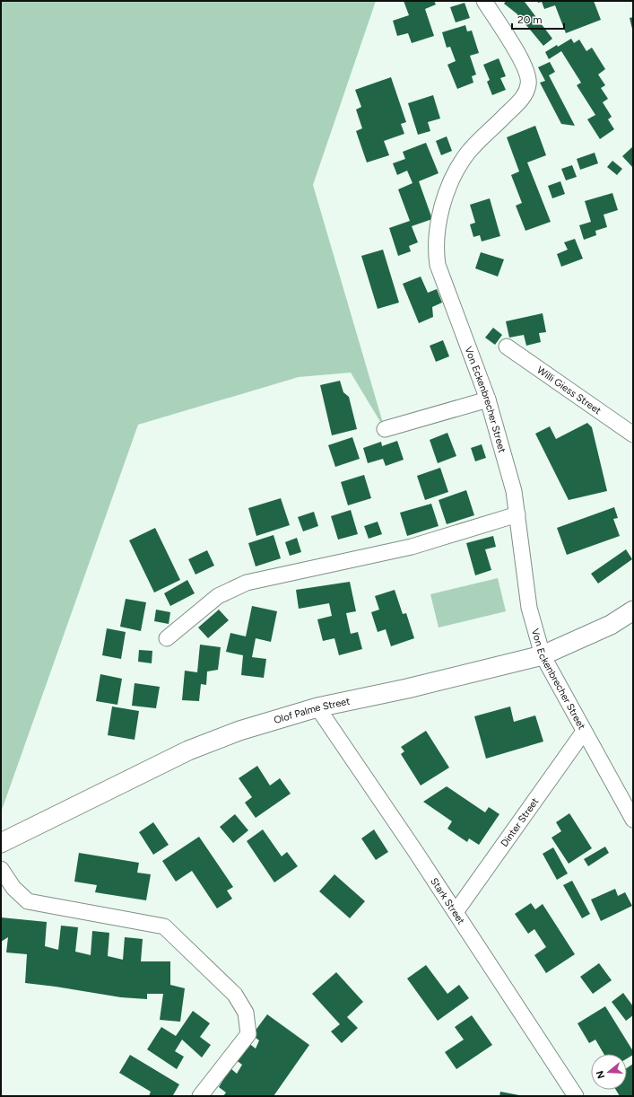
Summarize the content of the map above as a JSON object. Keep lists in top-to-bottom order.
{
  "streets": {
    "street": [
      "Willi Giess Street",
      "Von Eckenbrecher Street",
      "Olof Palme Street",
      "Dinter Street",
      "Stark Street"
    ]
  },
  "crossings": [
    ["Von Eckenbrecher Street", "Olof Palme Street"],
    ["Von Eckenbrecher Street", "Dinter Street"],
    ["Olof Palme Street", "Stark Street"],
    ["Dinter Street", "Stark Street"]
  ],
  "scale_bar": "20 m",
  "north": "left"
}
